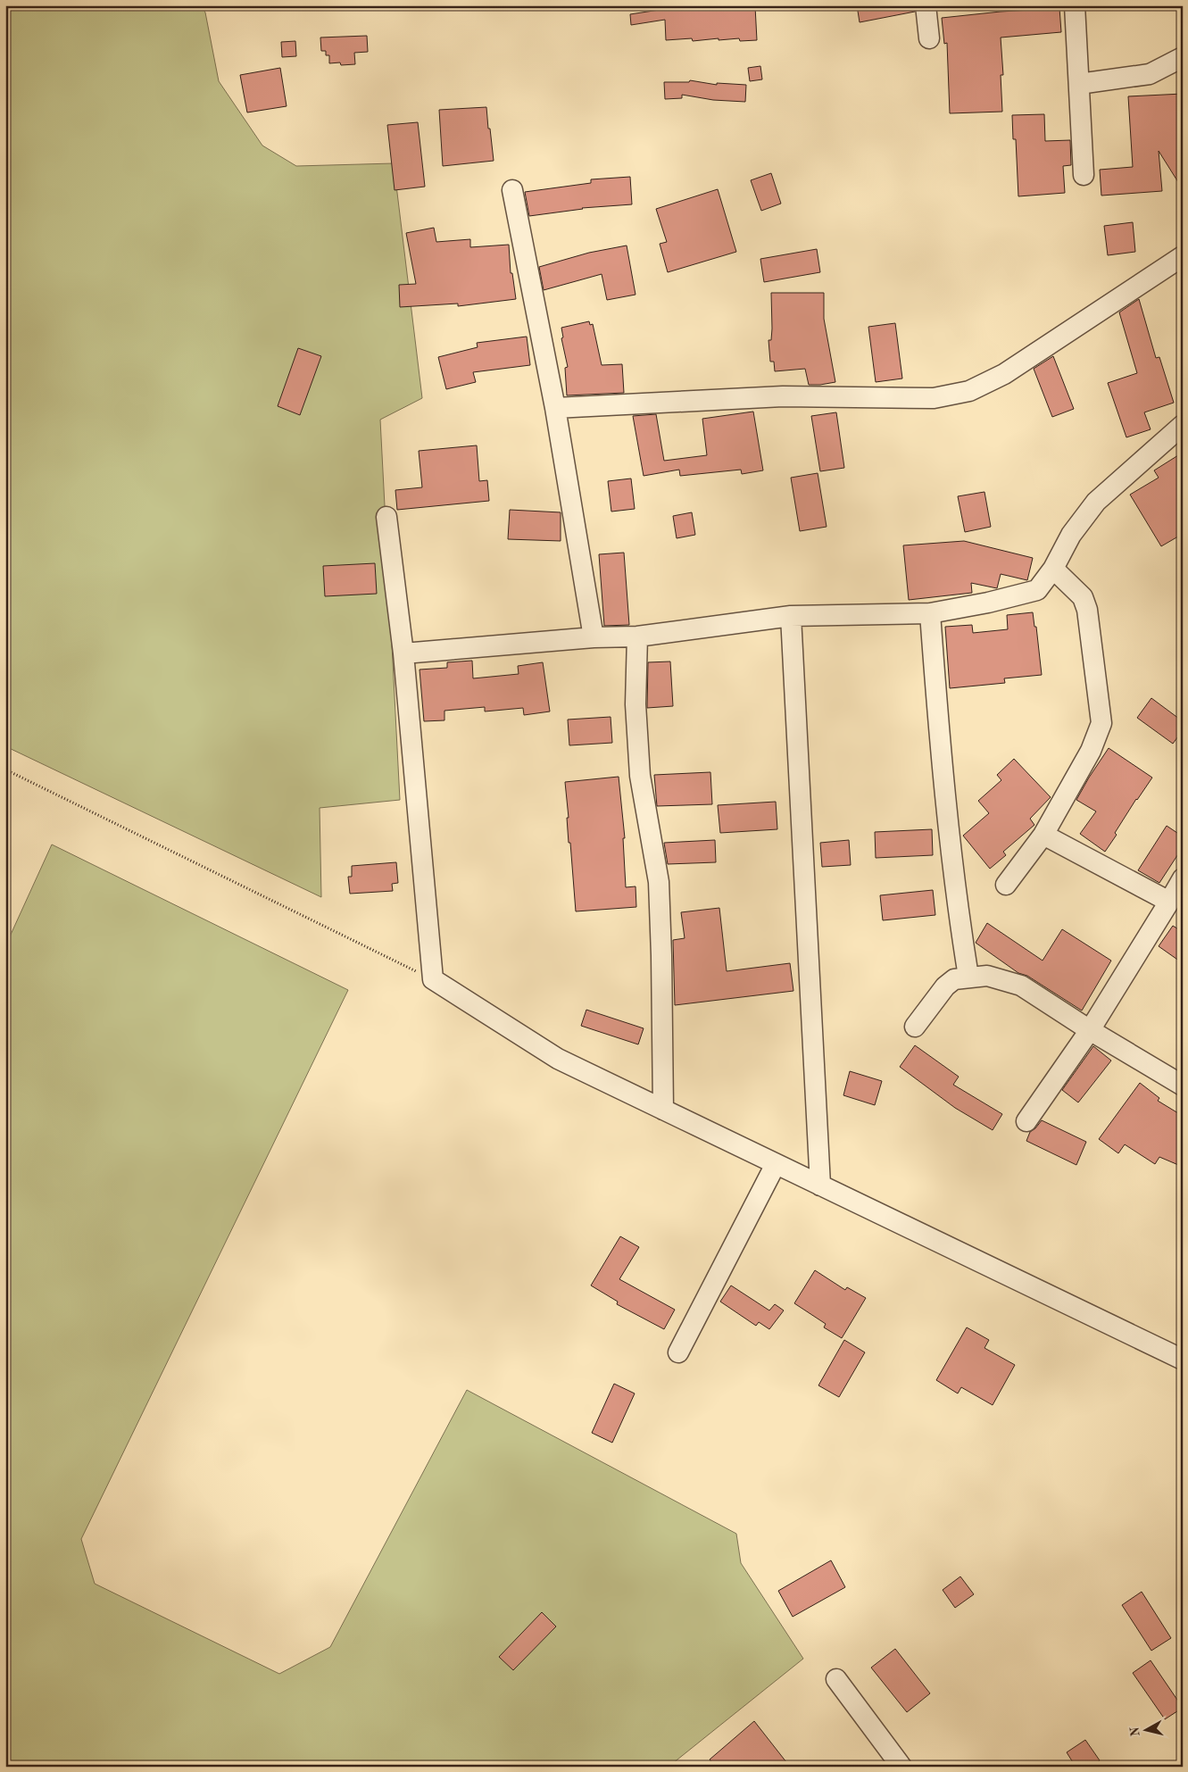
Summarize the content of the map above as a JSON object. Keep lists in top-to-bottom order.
{
  "north": "left"
}
